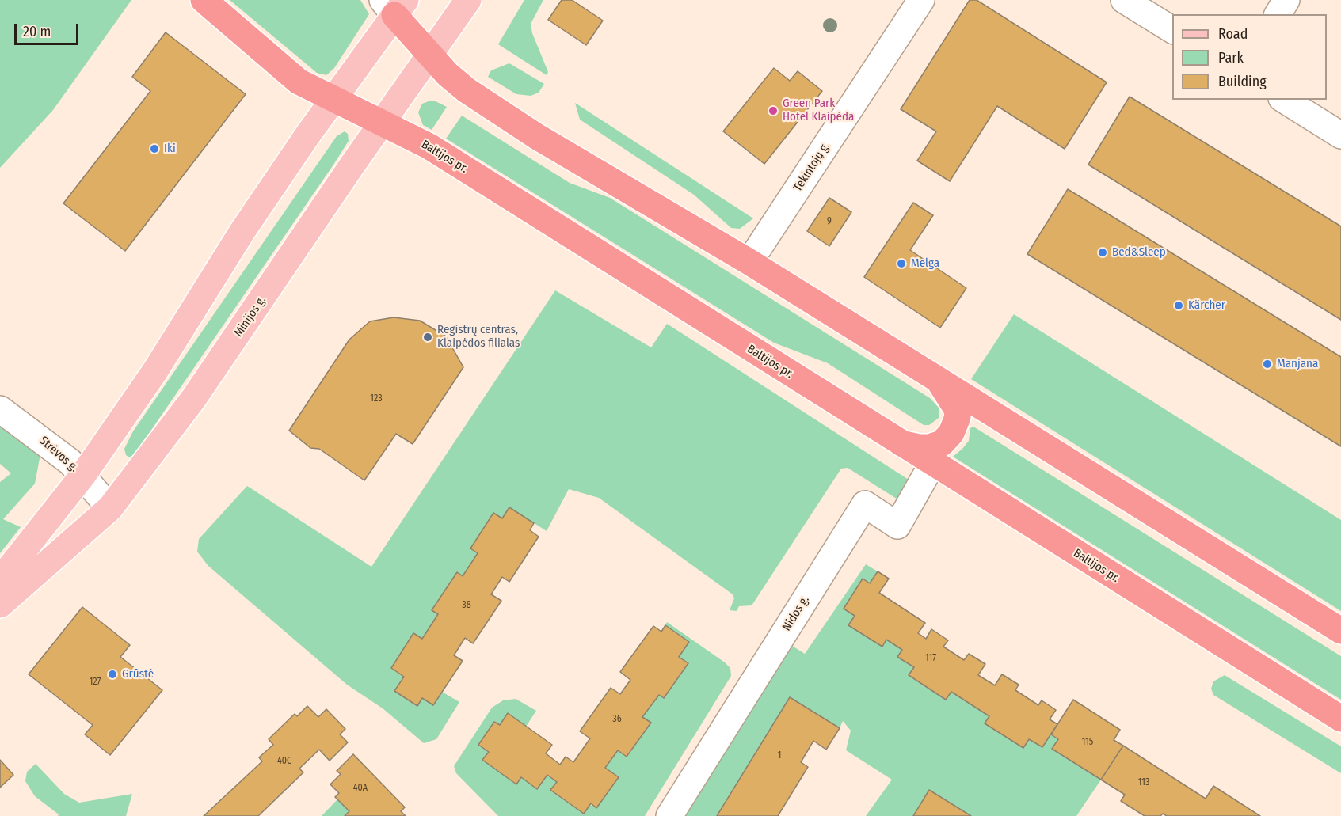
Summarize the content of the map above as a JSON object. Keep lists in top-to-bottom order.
{
  "streets": {
    "highway": ["Baltijos pr."],
    "main road": ["Minijos g."],
    "street": ["Tekintojų g.", "Strėvos g.", "Nidos g."]
  },
  "crossings": [
    ["Baltijos pr.", "Minijos g."],
    ["Baltijos pr.", "Nidos g."],
    ["Minijos g.", "Strėvos g."]
  ],
  "places": [
    "Green Park Hotel Klaipėda",
    "Iki",
    "Bed&Sleep",
    "Melga",
    "Kärcher",
    "Registrų centras, Klaipėdos filialas",
    "Manjana",
    "Grūstė"
  ],
  "house_numbers": [
    "9",
    "123",
    "38",
    "117",
    "127",
    "36",
    "115",
    "1",
    "40C",
    "113",
    "40A"
  ],
  "legend": ["Road", "Park", "Building"],
  "scale_bar": "20 m"
}
